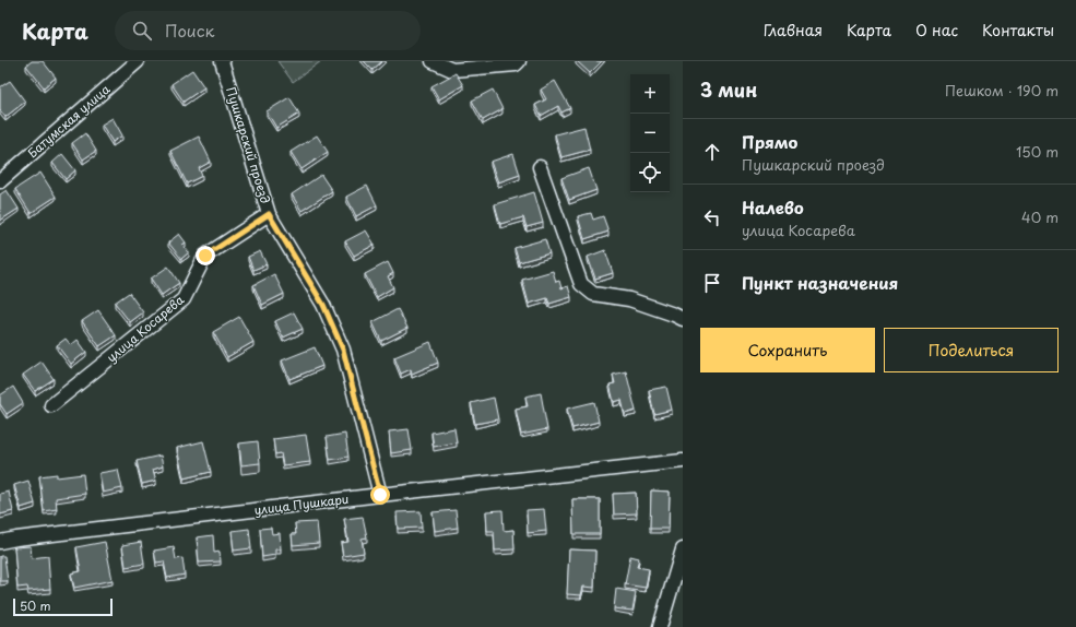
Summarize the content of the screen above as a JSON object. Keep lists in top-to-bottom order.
{
  "streets": {
    "street": [
      "Батумская улица",
      "Пушкарский проезд",
      "улица Косарева",
      "улица Пушкари"
    ]
  },
  "crossings": [
    ["Пушкарский проезд", "улица Косарева"],
    ["Пушкарский проезд", "улица Пушкари"]
  ],
  "scale_bar": "50 m",
  "page": {
    "header": "Карта",
    "search": "Поиск",
    "nav": [
      "Главная",
      "Карта",
      "О нас",
      "Контакты"
    ],
    "heading": ["3 мин", "Пешком · 190 m"],
    "map_buttons": ["+", "−"],
    "list": [
      ["Прямо", "Пушкарский проезд", "150 m"],
      ["Налево", "улица Косарева", "40 m"],
      "Пункт назначения"
    ],
    "buttons": ["Сохранить", "Поделиться"],
    "scale": "50 m"
  }
}
